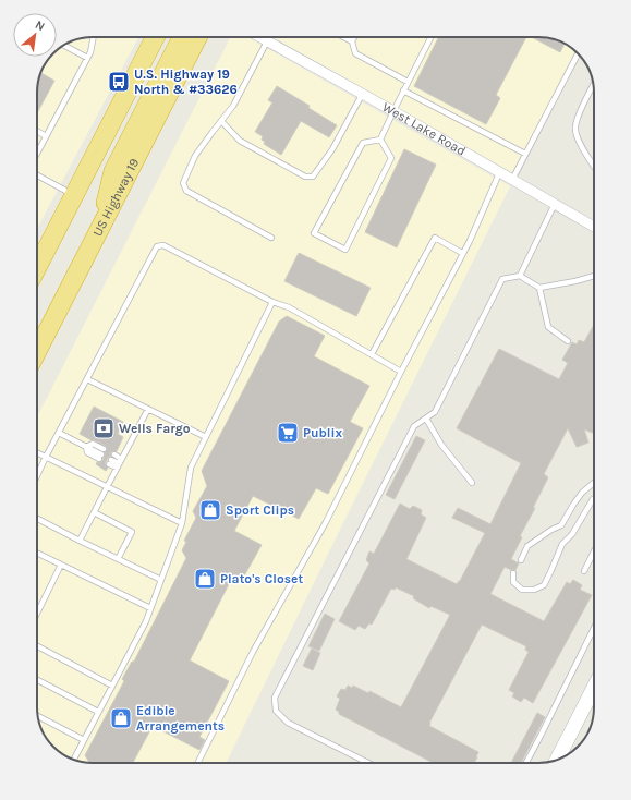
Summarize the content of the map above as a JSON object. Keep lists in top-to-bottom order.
{
  "streets": {
    "highway": ["US Highway 19"],
    "street": ["West Lake Road"]
  },
  "places": {
    "bus stop": ["U.S. Highway 19 North & #33626"],
    "bank": ["Wells Fargo"],
    "supermarket": ["Publix"],
    "shop": ["Sport Clips", "Plato's Closet", "Edible Arrangements"]
  },
  "north": "top right"
}
